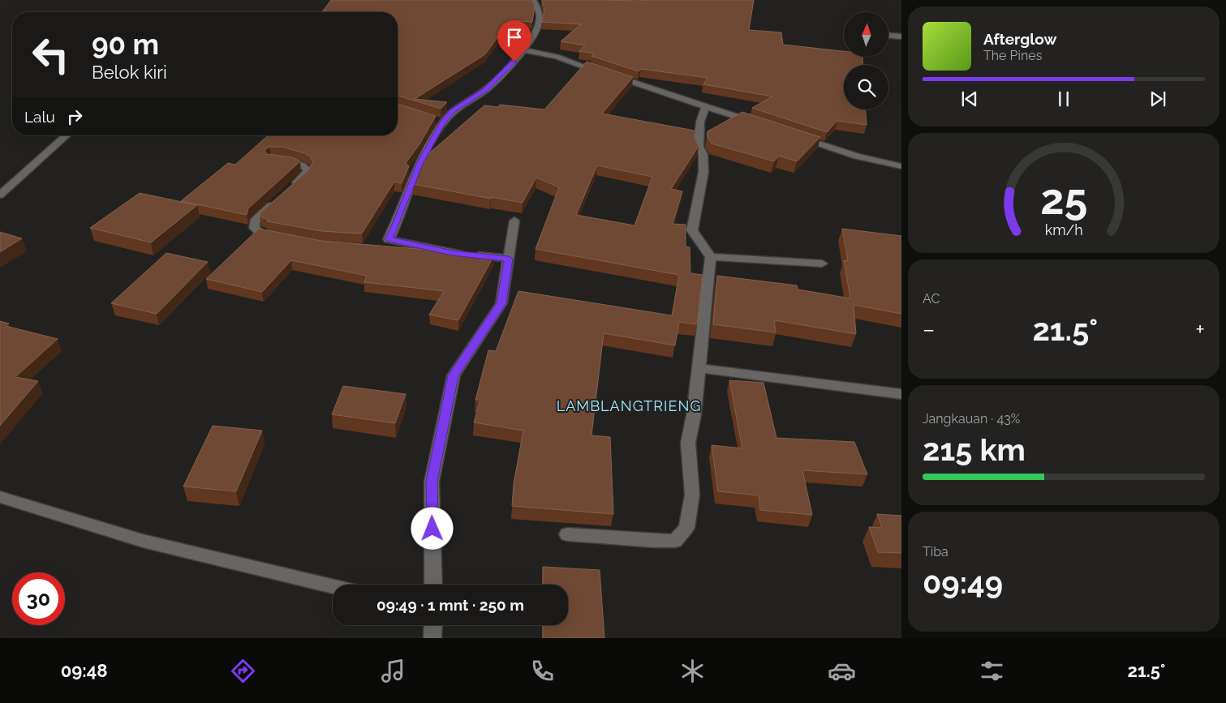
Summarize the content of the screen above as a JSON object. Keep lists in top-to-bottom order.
{
  "districts": ["LAMBLANGTRIENG"],
  "north": "top",
  "page": {
    "turn": ["90 m", "Belok kiri"],
    "song": ["Afterglow", "The Pines"],
    "then": "Lalu",
    "tile": [
      "AC",
      ["Jangkauan · 43%", "215 km"],
      ["Tiba", "09:49"]
    ],
    "heat": ["−", "21.5°", "+"],
    "limit": "30",
    "trip": "09:49 · 1 mnt · 250 m",
    "tabs": ["09:48", "21.5°"],
    "gauge": ["25", "km/h"]
  }
}
